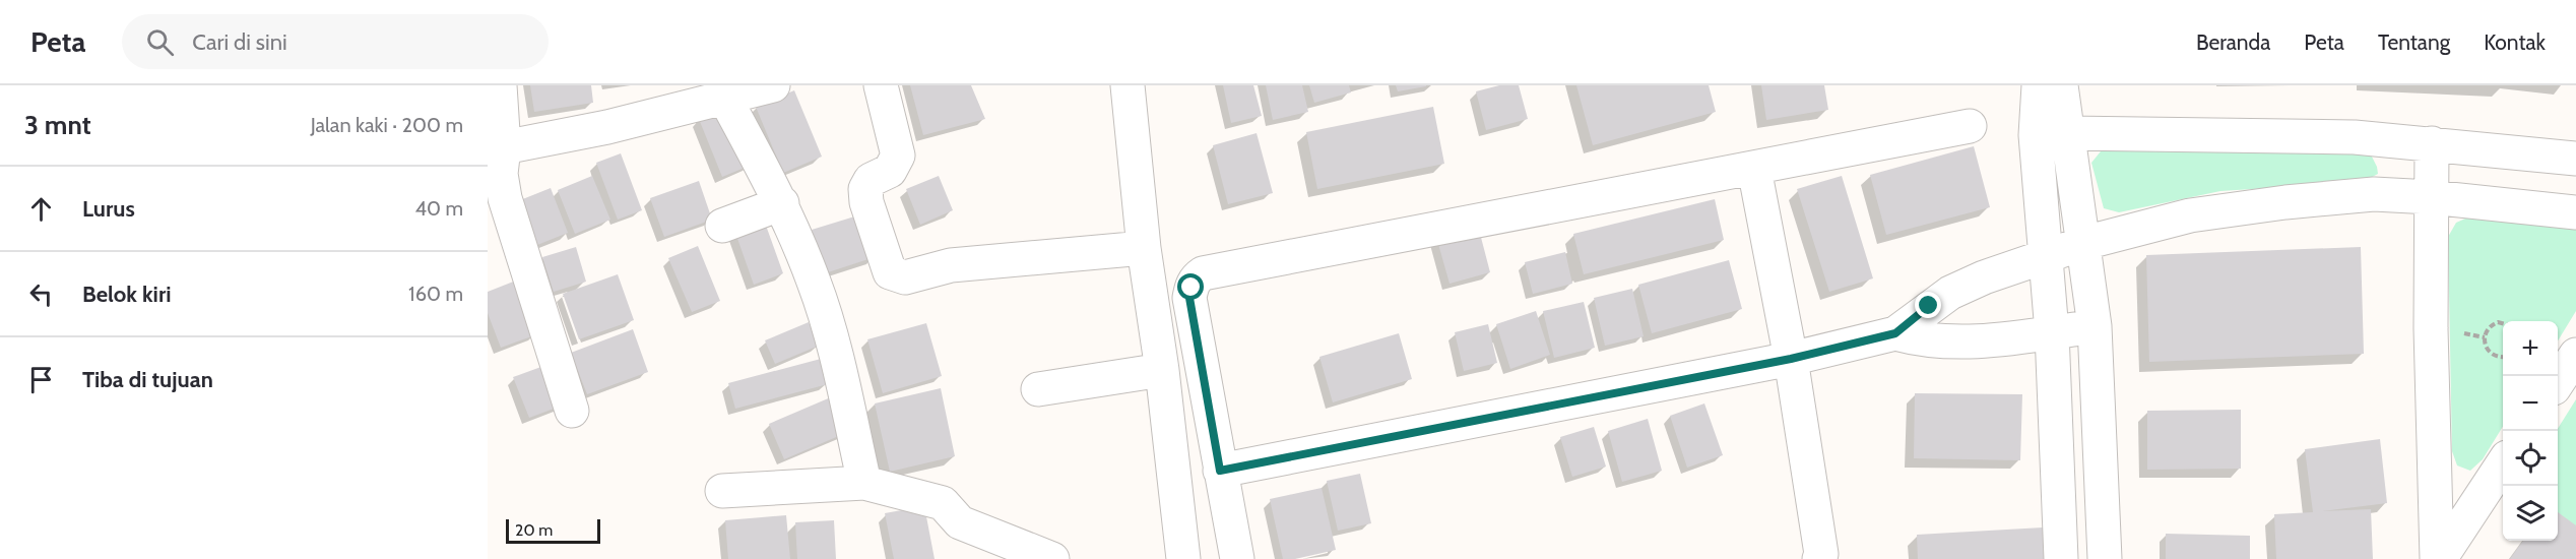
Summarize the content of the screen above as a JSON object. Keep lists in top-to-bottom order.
{
  "scale_bar": "20 m",
  "page": {
    "header": "Peta",
    "search": "Cari di sini",
    "nav": [
      "Beranda",
      "Peta",
      "Tentang",
      "Kontak"
    ],
    "heading": ["3 mnt", "Jalan kaki · 200 m"],
    "list": [
      ["Lurus", "40 m"],
      ["Belok kiri", "160 m"],
      "Tiba di tujuan"
    ],
    "map_buttons": ["+", "−"],
    "scale": "20 m"
  }
}
